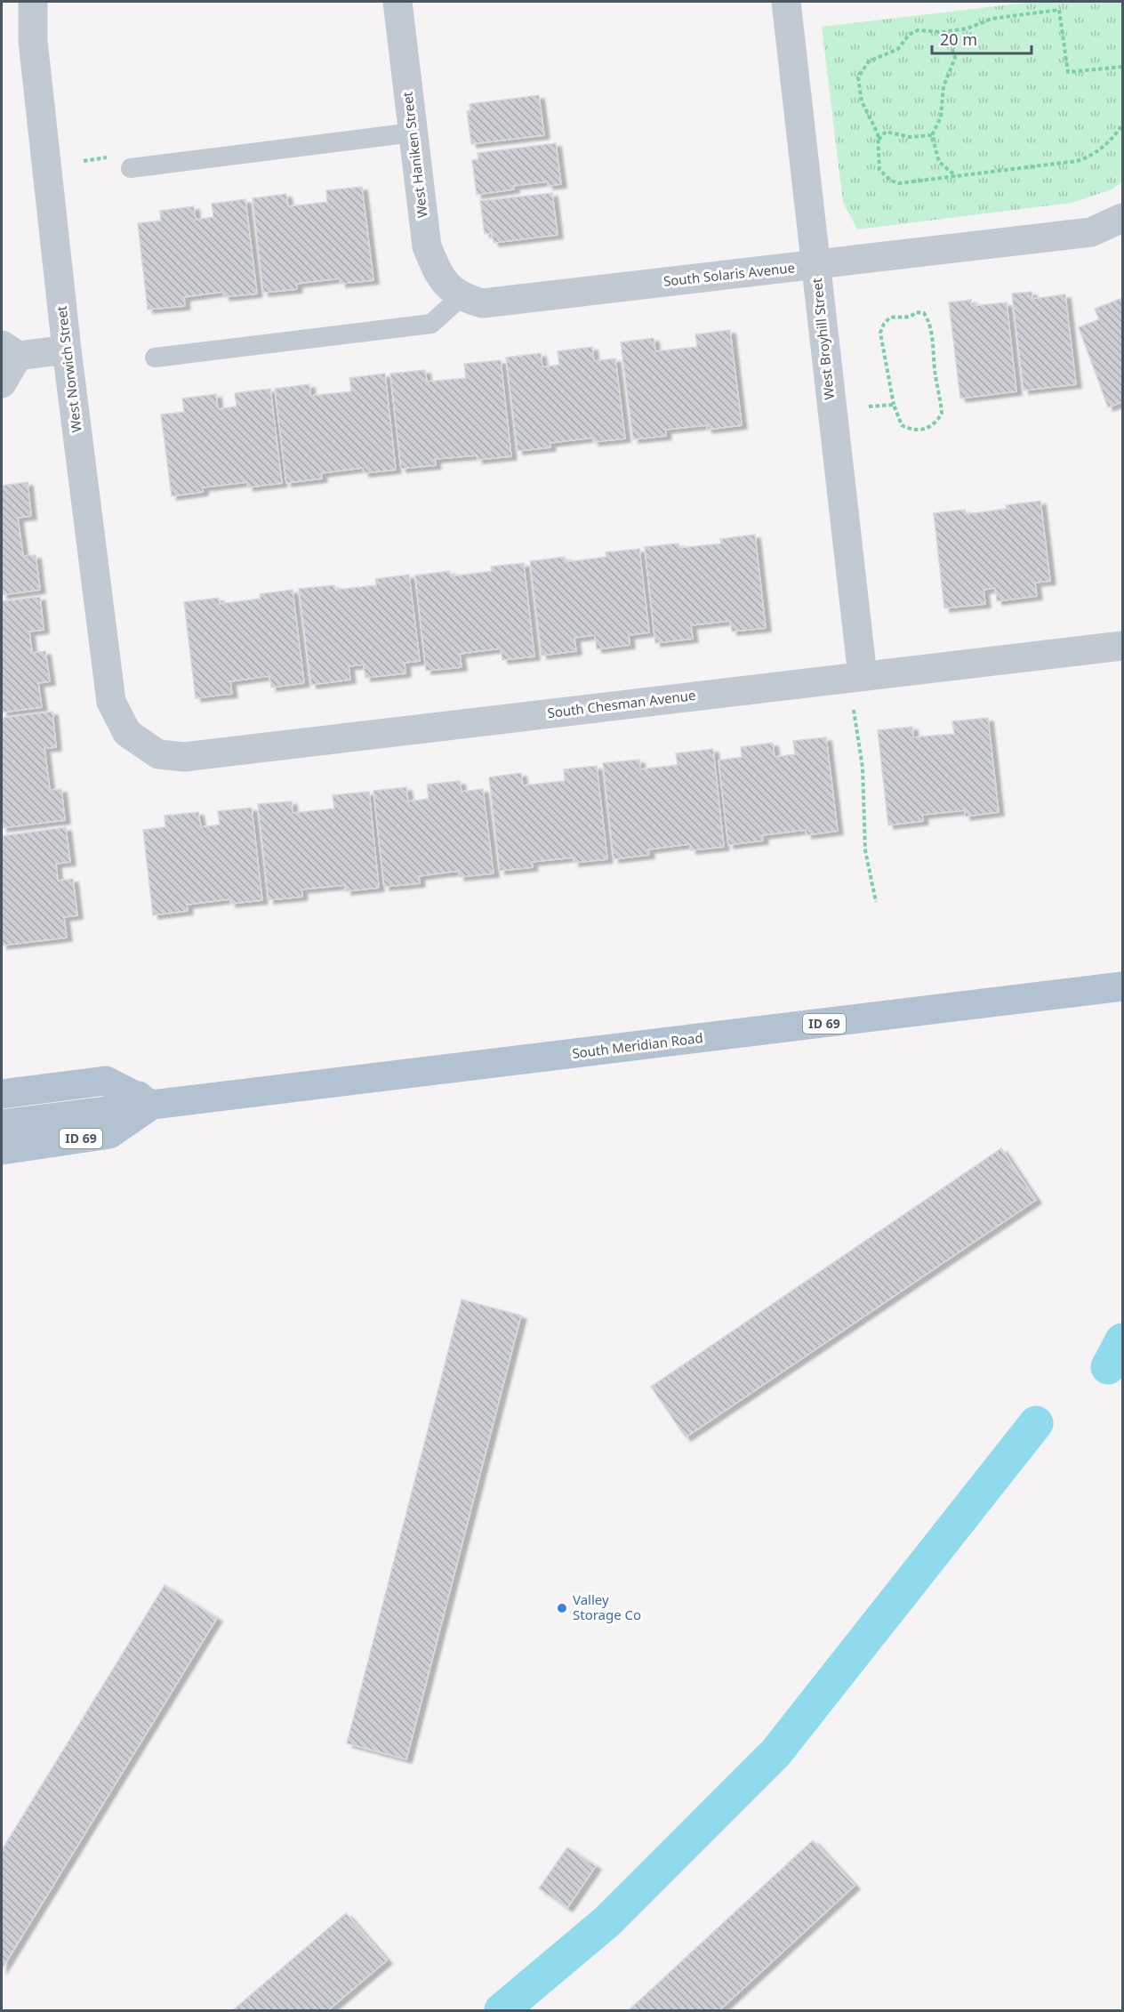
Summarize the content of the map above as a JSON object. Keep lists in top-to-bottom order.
{
  "streets": {
    "main road": ["ID 69", "South Meridian Road"],
    "street": [
      "West Haniken Street",
      "South Solaris Avenue",
      "West Broyhill Street",
      "West Norwich Street",
      "South Chesman Avenue"
    ]
  },
  "crossings": [
    ["West Haniken Street", "South Solaris Avenue"],
    ["South Solaris Avenue", "West Broyhill Street"],
    ["West Broyhill Street", "South Chesman Avenue"],
    ["West Norwich Street", "South Chesman Avenue"]
  ],
  "places": ["Valley Storage Co"],
  "scale_bar": "20 m"
}
